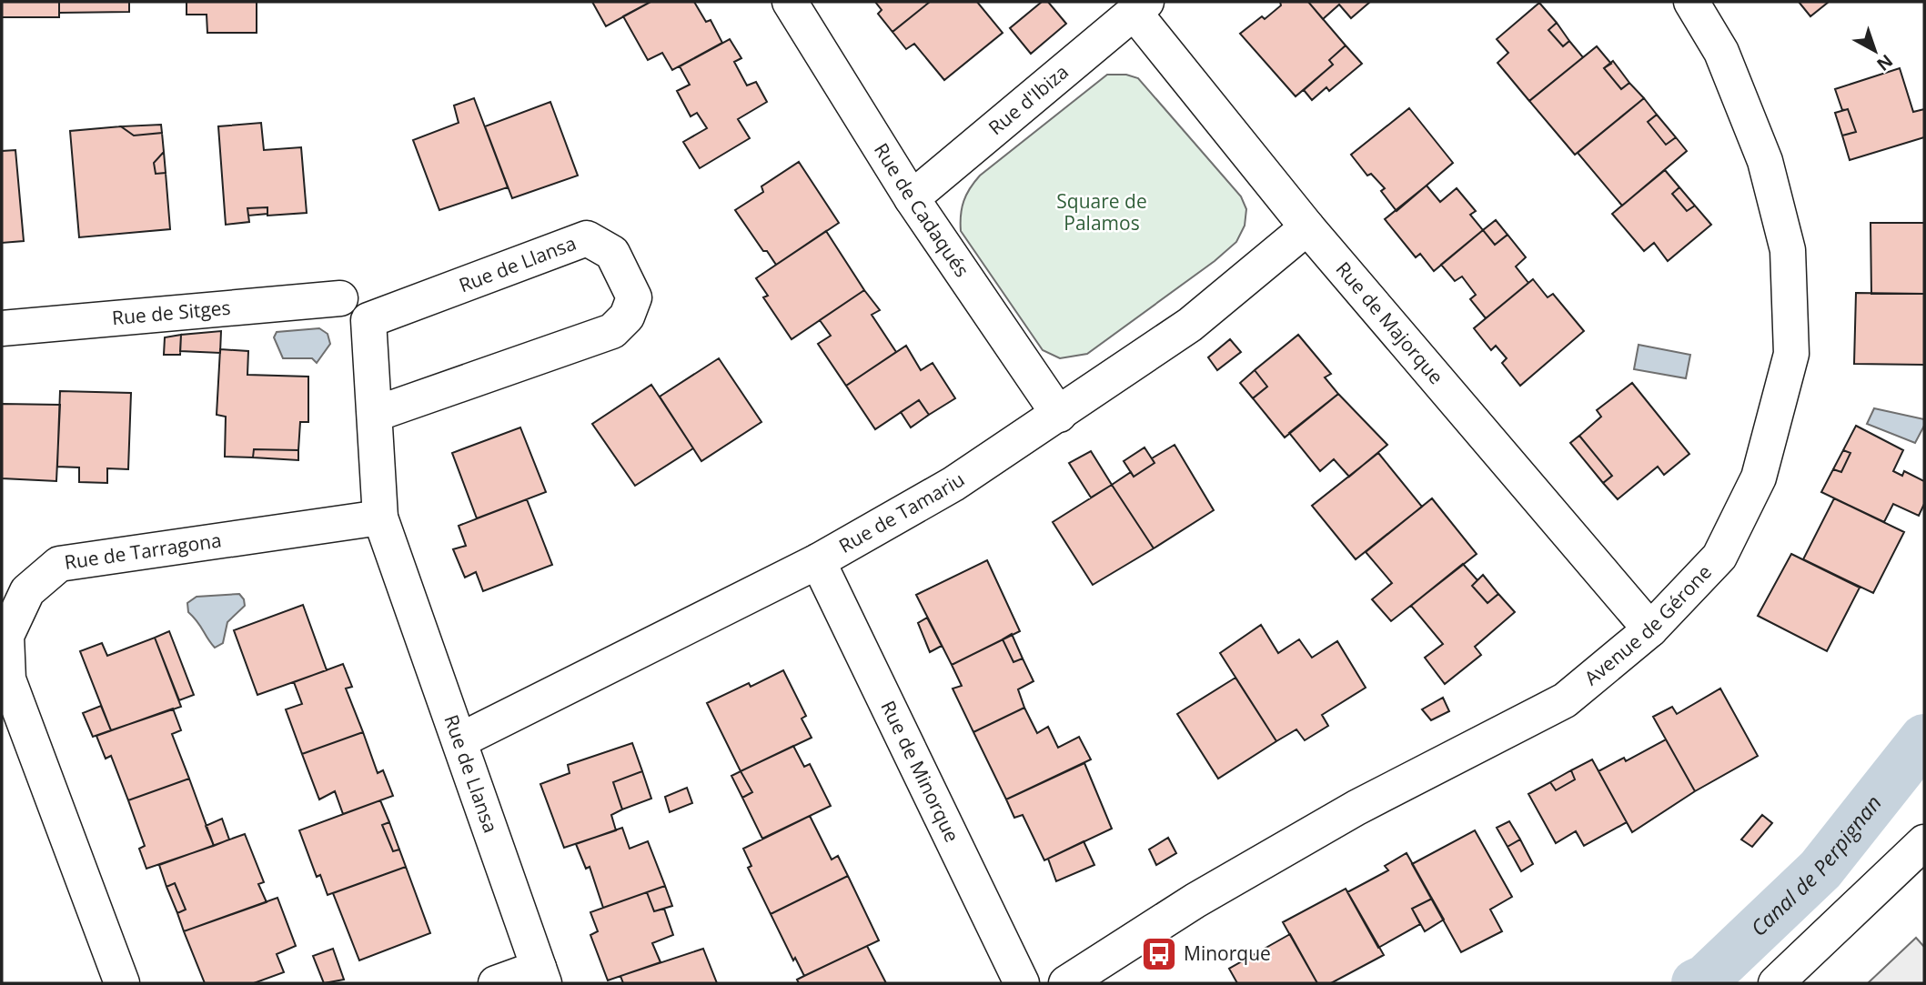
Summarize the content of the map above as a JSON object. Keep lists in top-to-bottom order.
{
  "streets": {
    "street": [
      "Rue d'Ibiza",
      "Rue de Cadaqués",
      "Rue de Llansa",
      "Rue de Sitges",
      "Rue de Majorque",
      "Rue de Tamariu",
      "Rue de Tarragona",
      "Avenue de Gérone",
      "Rue de Minorque"
    ]
  },
  "crossings": [
    ["Rue d'Ibiza", "Rue de Cadaqués"],
    ["Rue d'Ibiza", "Rue de Majorque"],
    ["Rue de Cadaqués", "Rue de Tamariu"],
    ["Rue de Llansa", "Rue de Tamariu"],
    ["Rue de Llansa", "Rue de Tarragona"],
    ["Rue de Majorque", "Rue de Tamariu"],
    ["Rue de Majorque", "Avenue de Gérone"],
    ["Rue de Tamariu", "Rue de Minorque"]
  ],
  "water": ["Canal de Perpignan"],
  "parks": ["Square de Palamos"],
  "places": {
    "bus stop": ["Minorque"]
  },
  "north": "bottom right"
}
